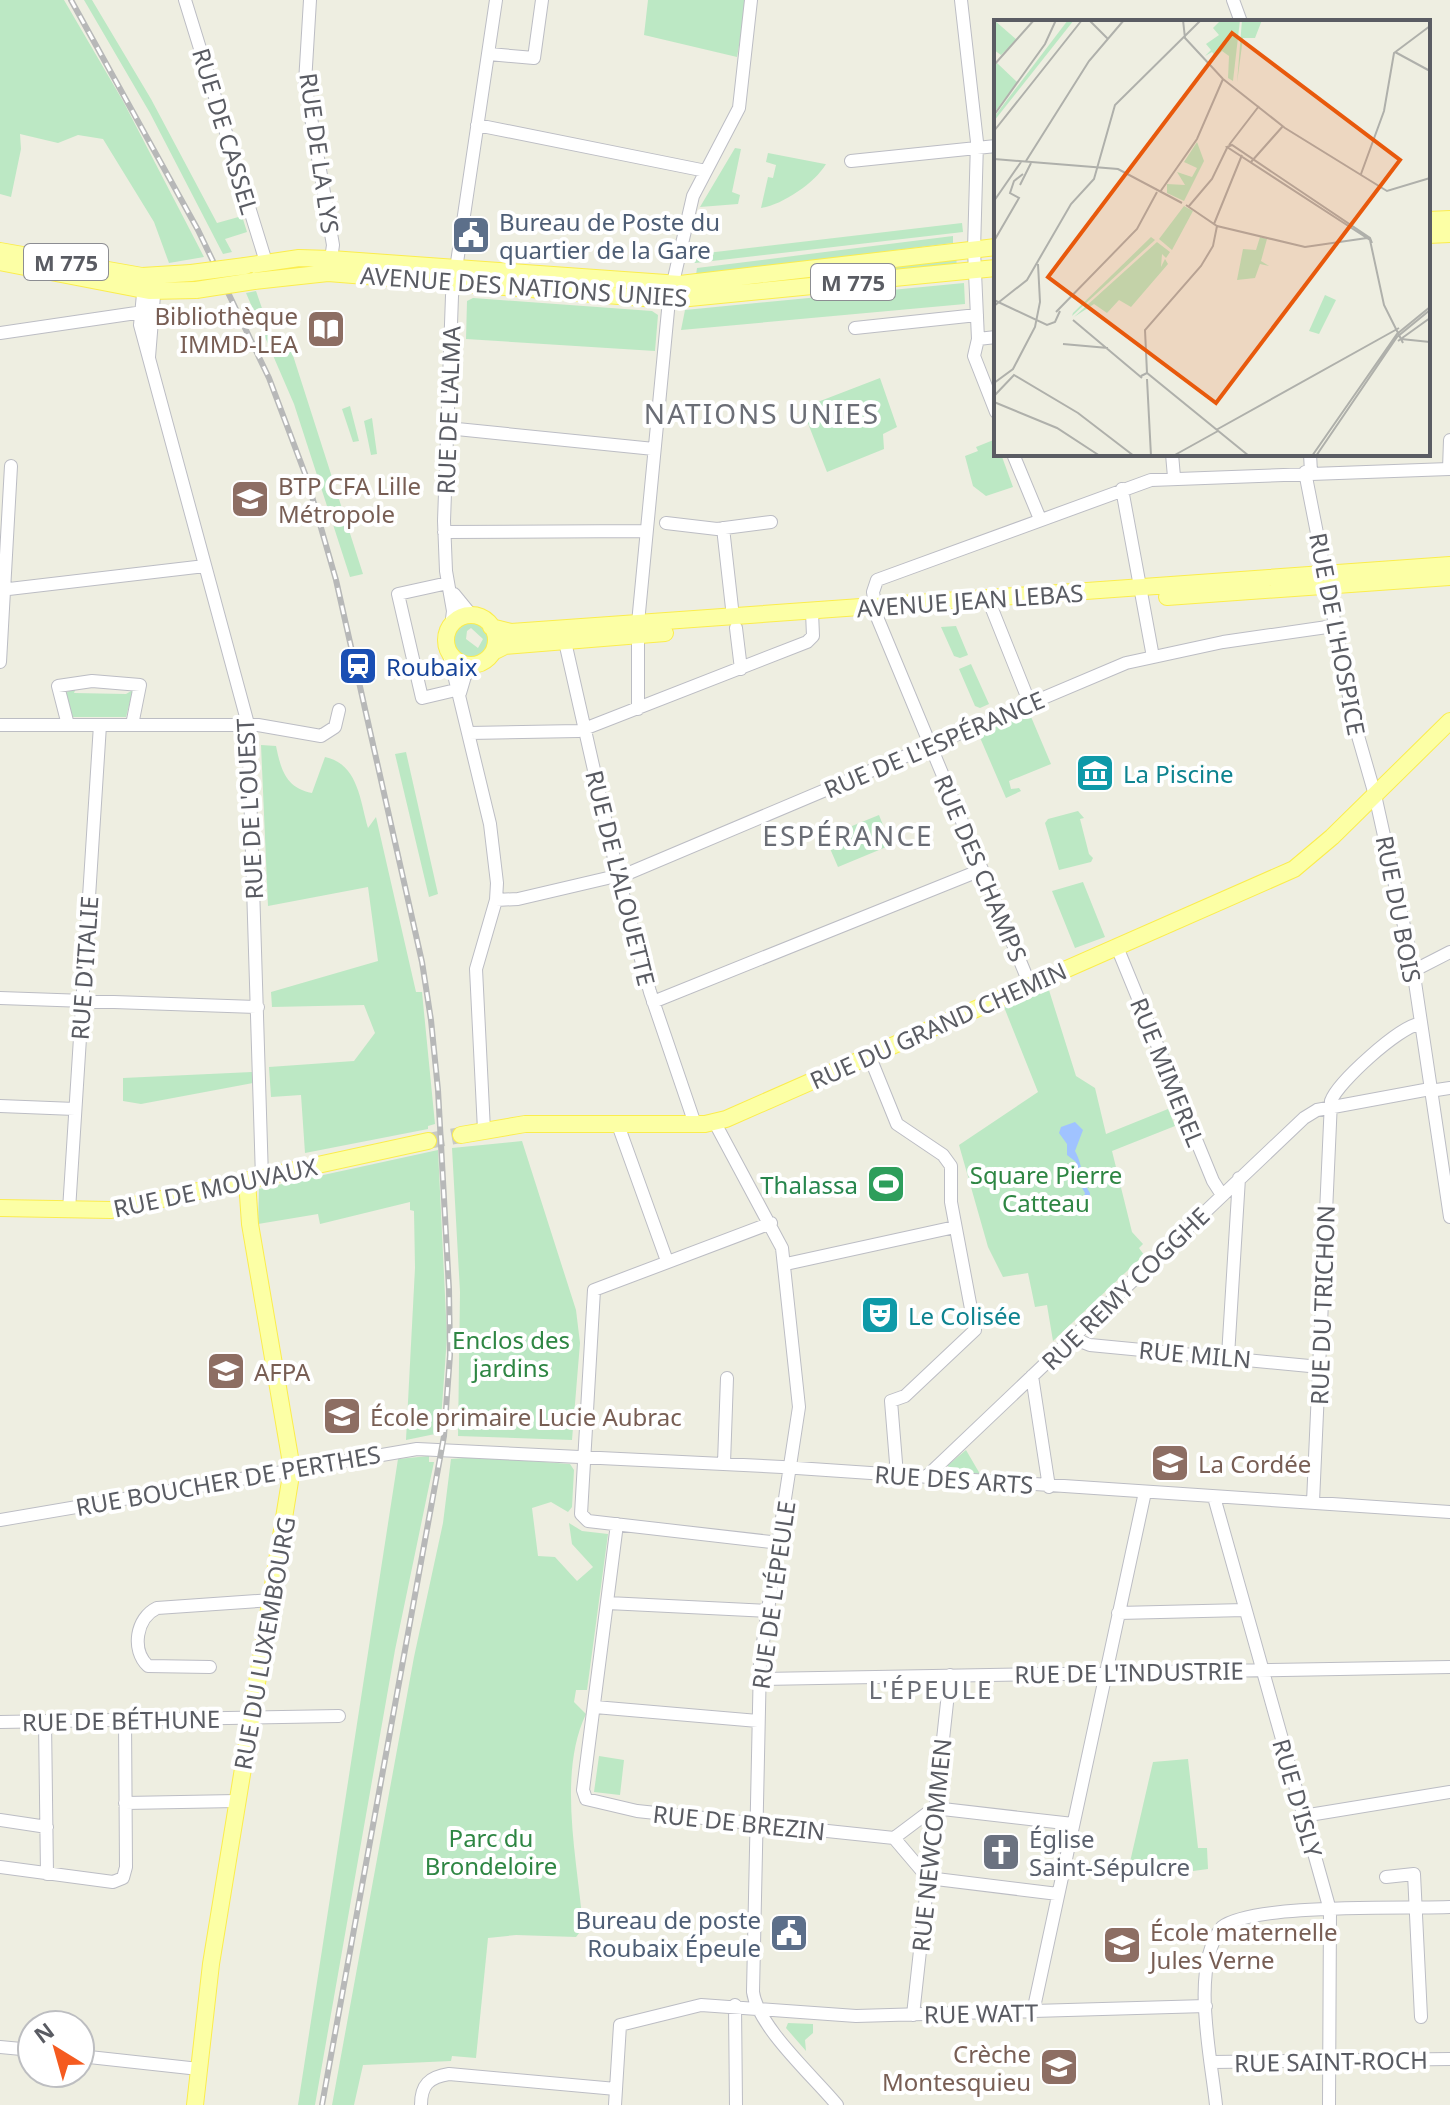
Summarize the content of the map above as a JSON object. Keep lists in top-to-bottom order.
{
  "streets": {
    "main road": [
      "M 775",
      "AVENUE DES NATIONS UNIES",
      "AVENUE JEAN LEBAS",
      "RUE DU GRAND CHEMIN",
      "RUE DE MOUVAUX",
      "RUE DU LUXEMBOURG"
    ],
    "street": [
      "RUE DE CASSEL",
      "RUE DE LA LYS",
      "RUE DE L'ALMA",
      "RUE DE L'HOSPICE",
      "RUE DE L'ESPÉRANCE",
      "RUE DE L'OUEST",
      "RUE DES CHAMPS",
      "RUE DE L'ALOUETTE",
      "RUE DU BOIS",
      "RUE D'ITALIE",
      "RUE MIMEREL",
      "RUE REMY COGGHE",
      "RUE DU TRICHON",
      "RUE MILN",
      "RUE DES ARTS",
      "RUE BOUCHER DE PERTHES",
      "RUE DE L'ÉPEULE",
      "RUE DE L'INDUSTRIE",
      "RUE DE BÉTHUNE",
      "RUE D'ISLY",
      "RUE DE BREZIN",
      "RUE NEWCOMMEN",
      "RUE WATT",
      "RUE SAINT-ROCH"
    ]
  },
  "crossings": [
    ["RUE DE CASSEL", "AVENUE DES NATIONS UNIES"],
    ["RUE DE LA LYS", "AVENUE DES NATIONS UNIES"],
    ["M 775", "AVENUE DES NATIONS UNIES"],
    ["M 775", "RUE DE L'OUEST"],
    ["AVENUE DES NATIONS UNIES", "RUE DE L'ALMA"],
    ["AVENUE DES NATIONS UNIES", "RUE DE L'OUEST"],
    ["RUE DE L'ALMA", "AVENUE JEAN LEBAS"],
    ["AVENUE JEAN LEBAS", "RUE DE L'HOSPICE"],
    ["AVENUE JEAN LEBAS", "RUE DES CHAMPS"],
    ["AVENUE JEAN LEBAS", "RUE DE L'ALOUETTE"],
    ["RUE DE L'HOSPICE", "RUE DE L'ESPÉRANCE"],
    ["RUE DE L'HOSPICE", "RUE DU BOIS"],
    ["RUE DE L'HOSPICE", "RUE DU GRAND CHEMIN"],
    ["RUE DE L'ESPÉRANCE", "RUE DES CHAMPS"],
    ["RUE DE L'ESPÉRANCE", "RUE DE L'ALOUETTE"],
    ["RUE DE L'OUEST", "RUE DE MOUVAUX"],
    ["RUE DE L'OUEST", "RUE DU LUXEMBOURG"],
    ["RUE DES CHAMPS", "RUE DU GRAND CHEMIN"],
    ["RUE DE L'ALOUETTE", "RUE DU GRAND CHEMIN"],
    ["RUE DU BOIS", "RUE DU GRAND CHEMIN"],
    ["RUE D'ITALIE", "RUE DE MOUVAUX"],
    ["RUE DU GRAND CHEMIN", "RUE MIMEREL"],
    ["RUE DU GRAND CHEMIN", "RUE DE L'ÉPEULE"],
    ["RUE MIMEREL", "RUE REMY COGGHE"],
    ["RUE DE MOUVAUX", "RUE DU LUXEMBOURG"],
    ["RUE REMY COGGHE", "RUE DU TRICHON"],
    ["RUE REMY COGGHE", "RUE MILN"],
    ["RUE REMY COGGHE", "RUE DES ARTS"],
    ["RUE DU TRICHON", "RUE MILN"],
    ["RUE DU TRICHON", "RUE DES ARTS"],
    ["RUE DES ARTS", "RUE BOUCHER DE PERTHES"],
    ["RUE DES ARTS", "RUE DE L'ÉPEULE"],
    ["RUE DES ARTS", "RUE D'ISLY"],
    ["RUE BOUCHER DE PERTHES", "RUE DU LUXEMBOURG"],
    ["RUE DE L'ÉPEULE", "RUE DE L'INDUSTRIE"],
    ["RUE DE L'ÉPEULE", "RUE DE BREZIN"],
    ["RUE DE L'ÉPEULE", "RUE WATT"],
    ["RUE DU LUXEMBOURG", "RUE DE BÉTHUNE"],
    ["RUE DE L'INDUSTRIE", "RUE D'ISLY"],
    ["RUE DE L'INDUSTRIE", "RUE NEWCOMMEN"],
    ["RUE D'ISLY", "RUE SAINT-ROCH"],
    ["RUE NEWCOMMEN", "RUE WATT"]
  ],
  "districts": ["NATIONS UNIES", "ESPÉRANCE", "L'ÉPEULE"],
  "parks": ["Square Pierre Catteau", "Enclos des jardins", "Parc du Brondeloire"],
  "places": {
    "public building": ["Bureau de Poste du quartier de la Gare", "Bureau de poste Roubaix Épeule"],
    "library": ["Bibliothèque IMMD-LEA"],
    "school or university": [
      "BTP CFA Lille Métropole",
      "AFPA",
      "École primaire Lucie Aubrac",
      "La Cordée",
      "École maternelle Jules Verne",
      "Crèche Montesquieu"
    ],
    "station": ["Roubaix"],
    "museum": ["La Piscine"],
    "sports": ["Thalassa"],
    "theatre": ["Le Colisée"],
    "church": ["Église Saint-Sépulcre"]
  },
  "north": "top left"
}
